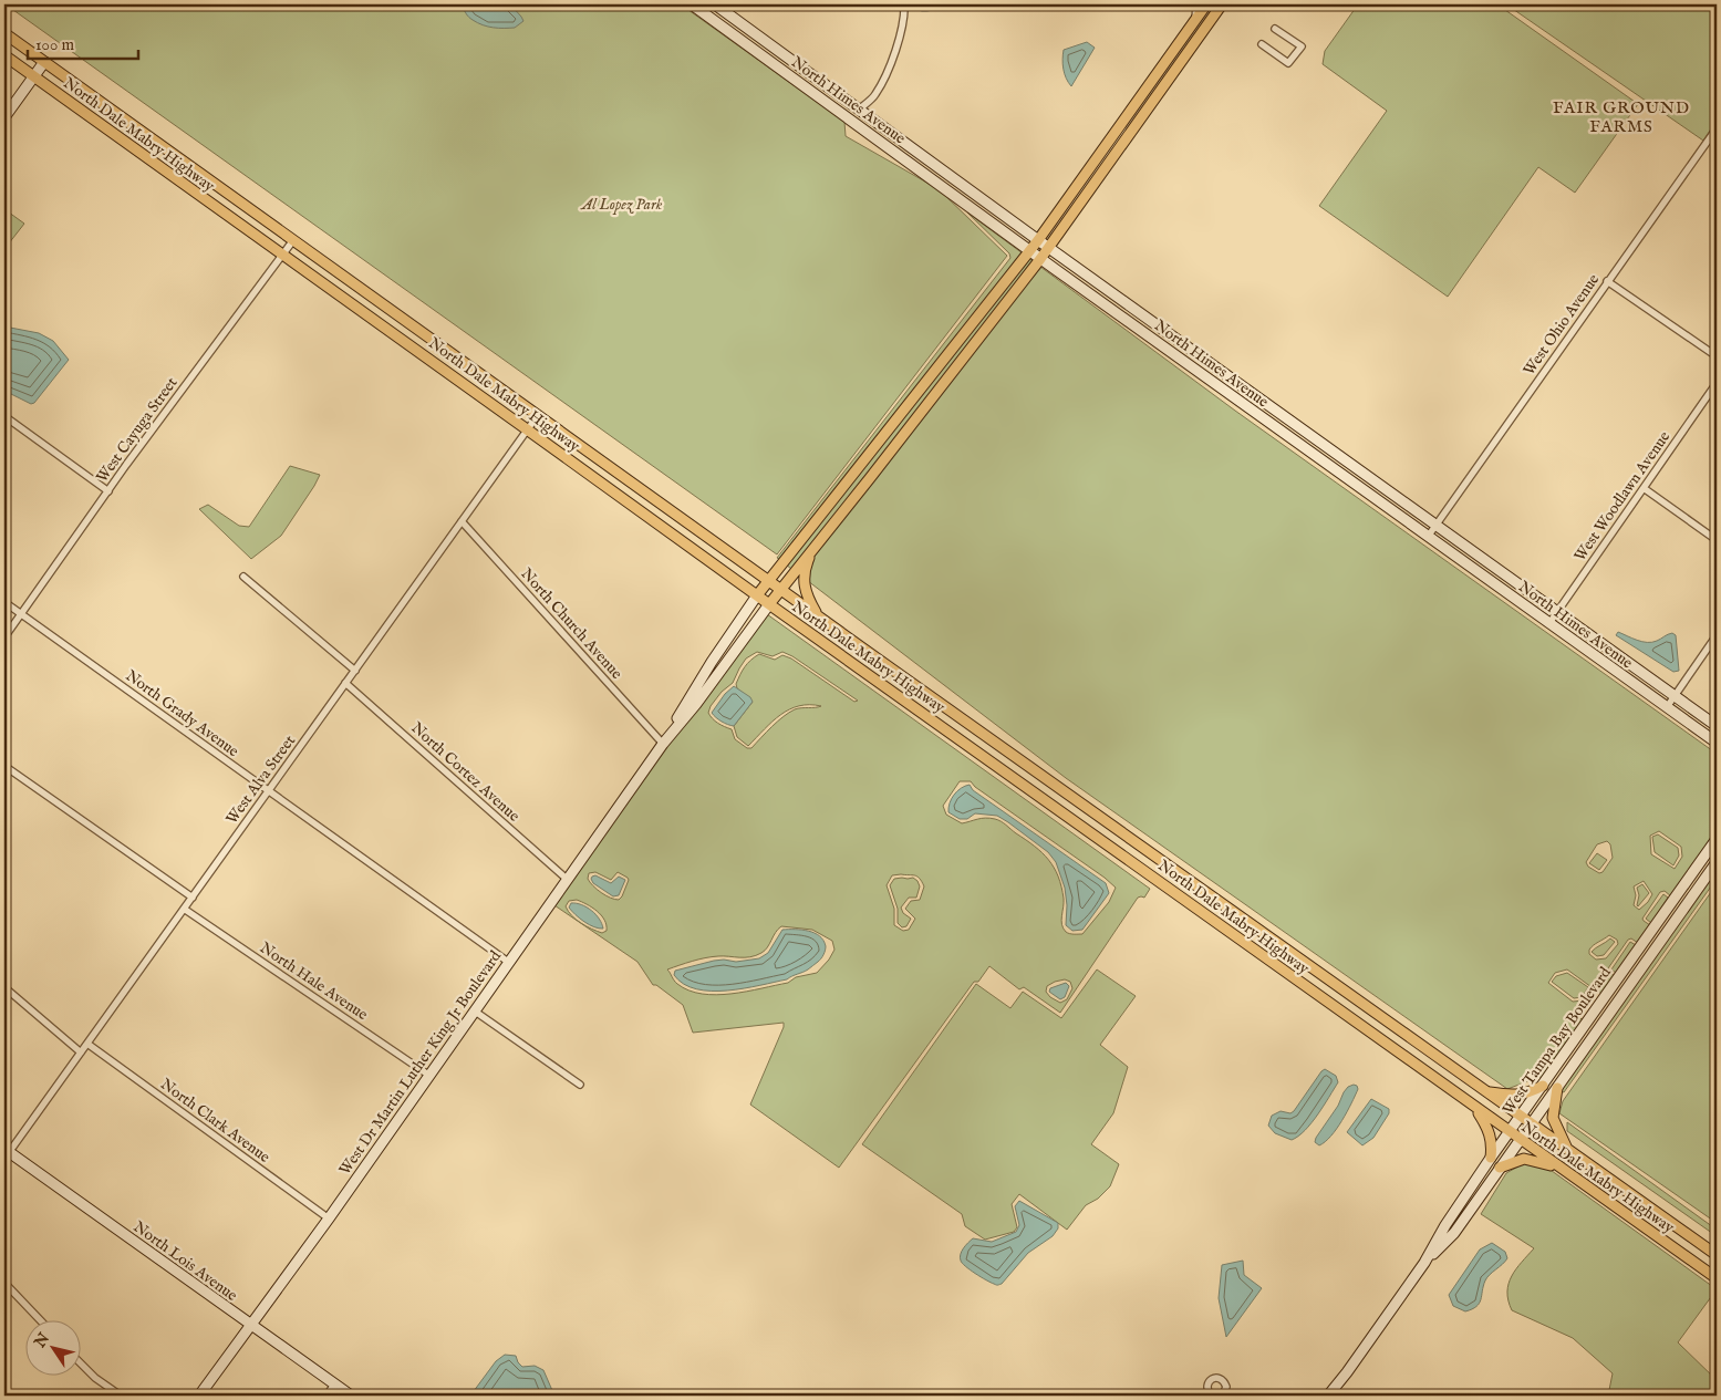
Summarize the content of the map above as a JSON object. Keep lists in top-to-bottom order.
{
  "streets": {
    "main road": ["North Dale Mabry Highway"],
    "street": [
      "North Himes Avenue",
      "West Ohio Avenue",
      "West Cayuga Street",
      "West Woodlawn Avenue",
      "North Church Avenue",
      "North Grady Avenue",
      "North Cortez Avenue",
      "West Alva Street",
      "North Hale Avenue",
      "West Tampa Bay Boulevard",
      "West Dr Martin Luther King Jr Boulevard",
      "North Clark Avenue",
      "North Lois Avenue"
    ]
  },
  "crossings": [
    ["North Himes Avenue", "West Ohio Avenue"],
    ["North Himes Avenue", "West Woodlawn Avenue"],
    ["North Dale Mabry Highway", "West Cayuga Street"],
    ["North Dale Mabry Highway", "West Alva Street"],
    ["North Dale Mabry Highway", "West Tampa Bay Boulevard"],
    ["North Dale Mabry Highway", "West Dr Martin Luther King Jr Boulevard"],
    ["West Cayuga Street", "North Grady Avenue"],
    ["North Church Avenue", "West Alva Street"],
    ["North Church Avenue", "West Dr Martin Luther King Jr Boulevard"],
    ["North Grady Avenue", "West Alva Street"],
    ["North Grady Avenue", "West Dr Martin Luther King Jr Boulevard"],
    ["North Cortez Avenue", "West Alva Street"],
    ["North Cortez Avenue", "West Dr Martin Luther King Jr Boulevard"],
    ["West Alva Street", "North Hale Avenue"],
    ["West Alva Street", "North Clark Avenue"],
    ["West Alva Street", "North Lois Avenue"],
    ["North Hale Avenue", "West Dr Martin Luther King Jr Boulevard"],
    ["West Dr Martin Luther King Jr Boulevard", "North Clark Avenue"],
    ["West Dr Martin Luther King Jr Boulevard", "North Lois Avenue"]
  ],
  "districts": ["FAIR GROUND FARMS"],
  "parks": ["Al Lopez Park"],
  "scale_bar": "100 m",
  "north": "top left"
}
